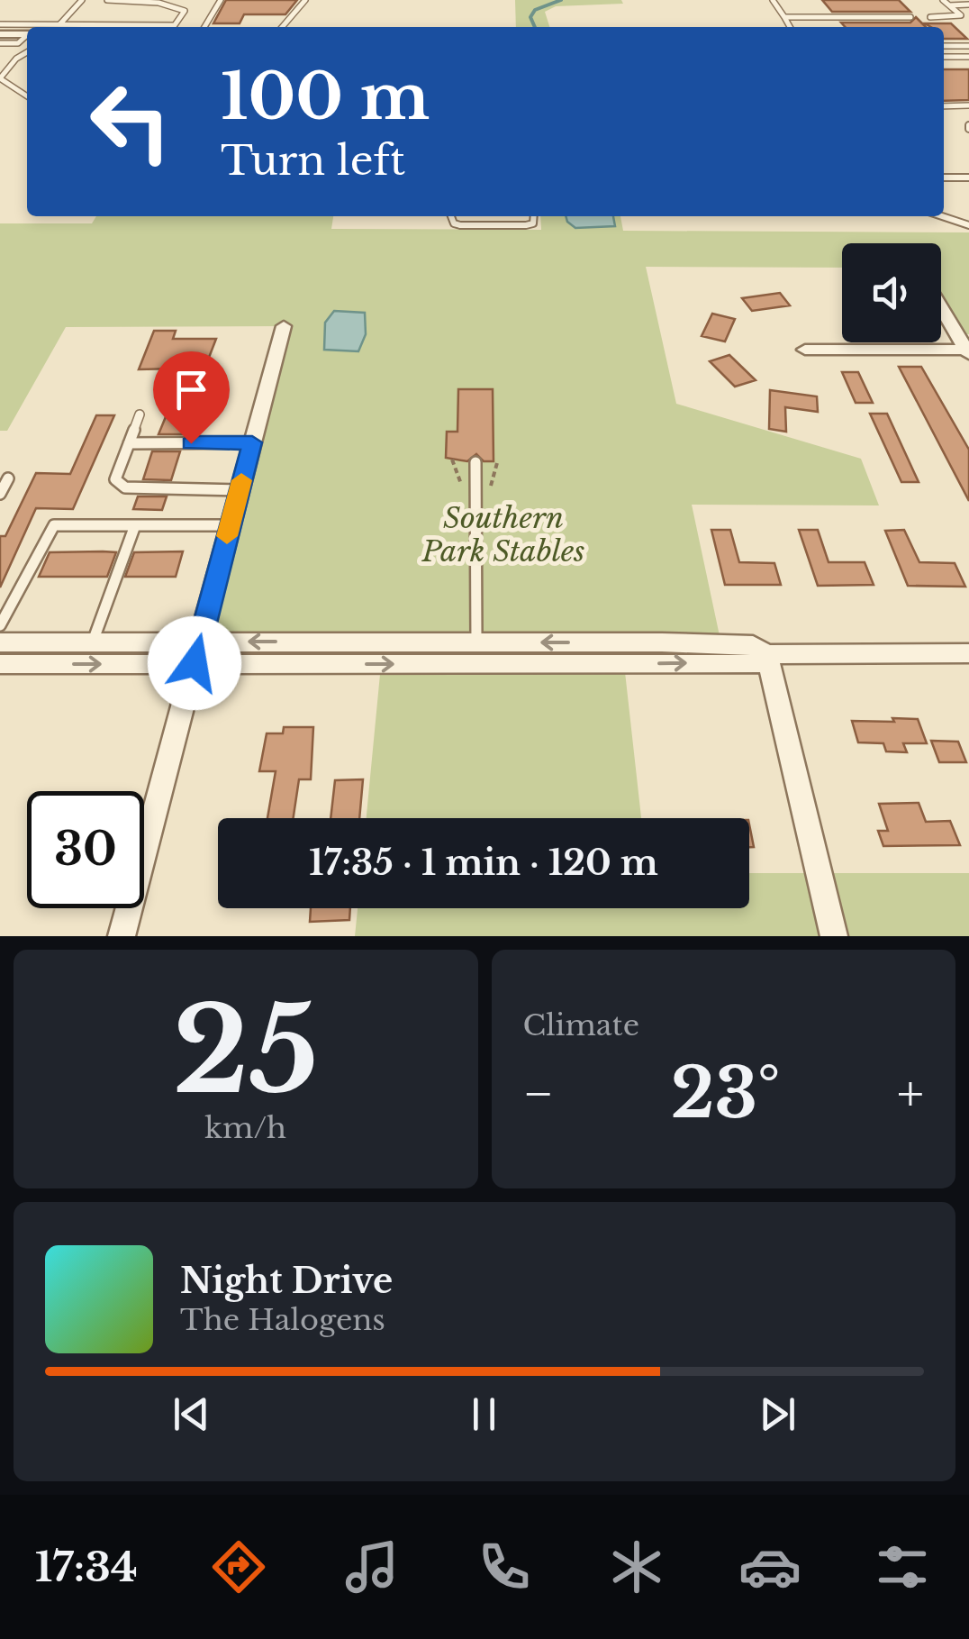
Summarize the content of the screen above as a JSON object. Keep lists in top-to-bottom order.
{
  "parks": ["Southern Park Stables"],
  "page": {
    "turn": ["100 m", "Turn left"],
    "limit": "30",
    "trip": "17:35 · 1 min · 120 m",
    "tile": [
      ["25", "km/h"],
      "Climate"
    ],
    "heat": ["−", "23°", "+"],
    "song": ["Night Drive", "The Halogens"],
    "tabs": "17:34"
  }
}
